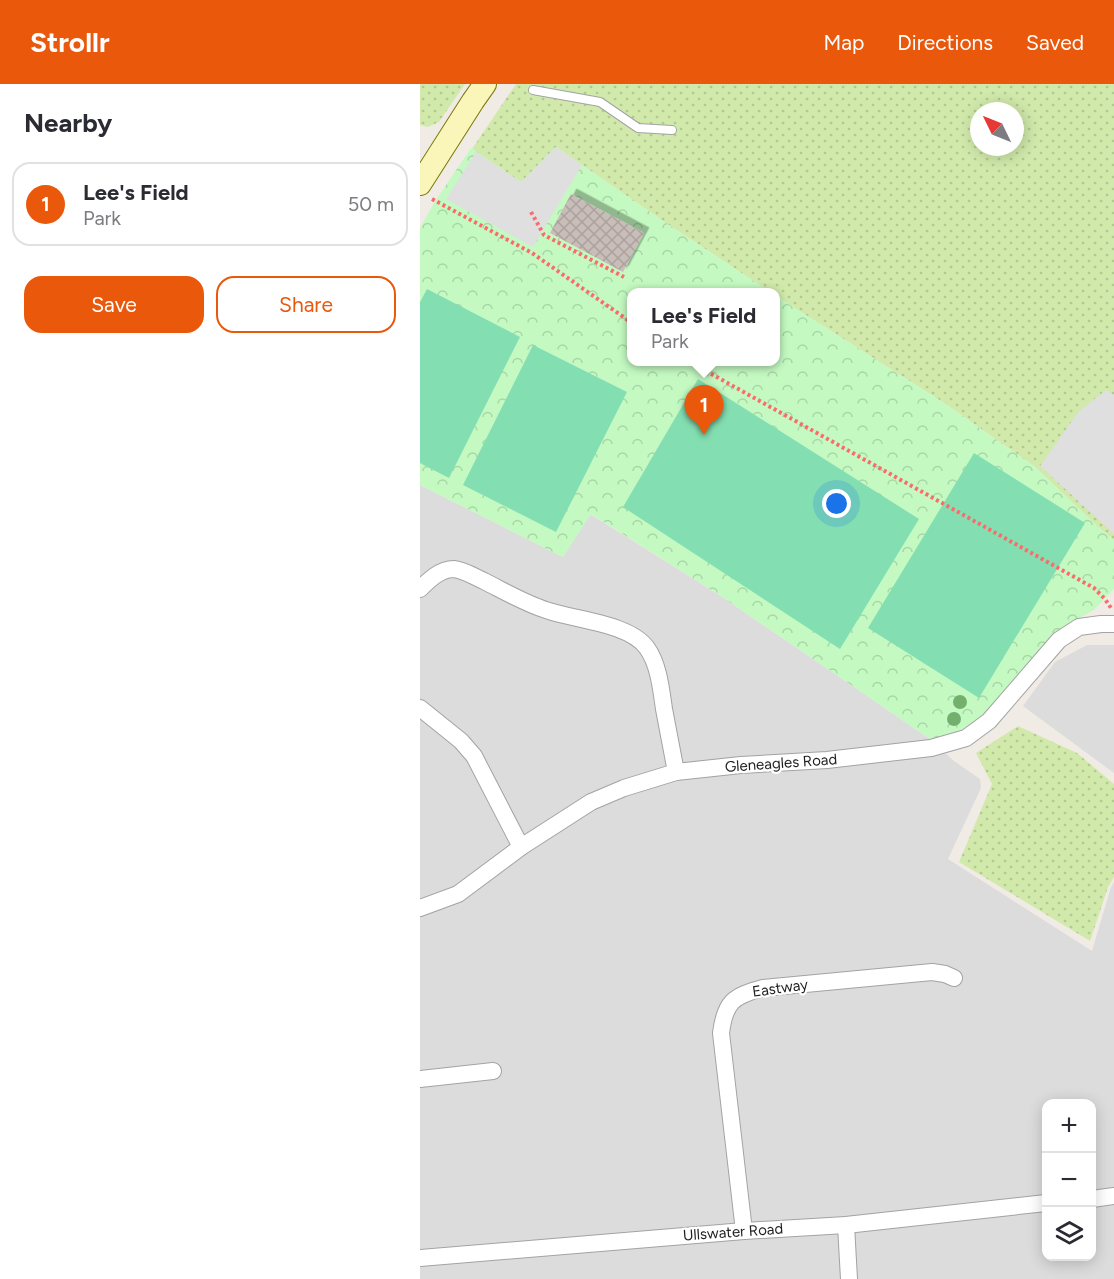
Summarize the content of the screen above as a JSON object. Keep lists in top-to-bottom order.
{
  "streets": {
    "street": ["Gleneagles Road", "Eastway", "Ullswater Road"]
  },
  "crossings": [
    ["Eastway", "Ullswater Road"]
  ],
  "north": "top left",
  "page": {
    "header": "Strollr",
    "nav": ["Map", "Directions", "Saved"],
    "heading": "Nearby",
    "list": [
      {
        "mark": "1",
        "name": "Lee's Field",
        "note": "Park",
        "value": "50 m"
      }
    ],
    "buttons": ["Save", "Share"],
    "popup": ["Lee's Field", "Park"],
    "pins": "1",
    "map_buttons": ["+", "−"]
  }
}
